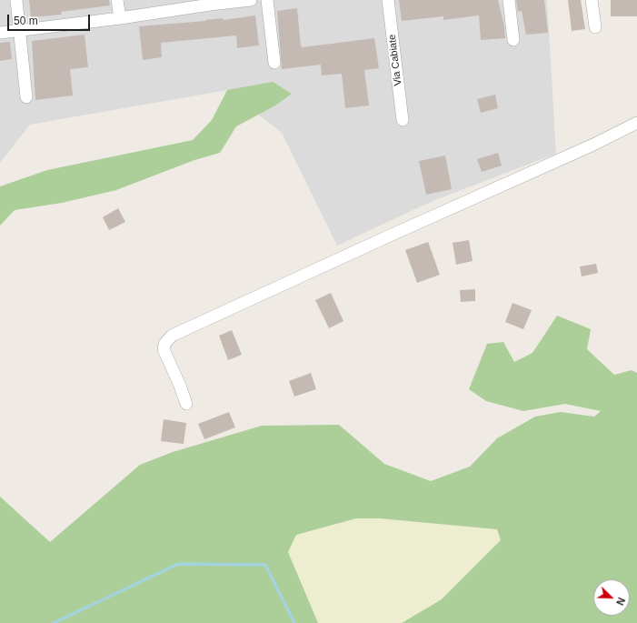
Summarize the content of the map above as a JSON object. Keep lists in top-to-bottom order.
{
  "streets": {
    "street": ["Via Cabiate"]
  },
  "scale_bar": "50 m",
  "north": "bottom right"
}
